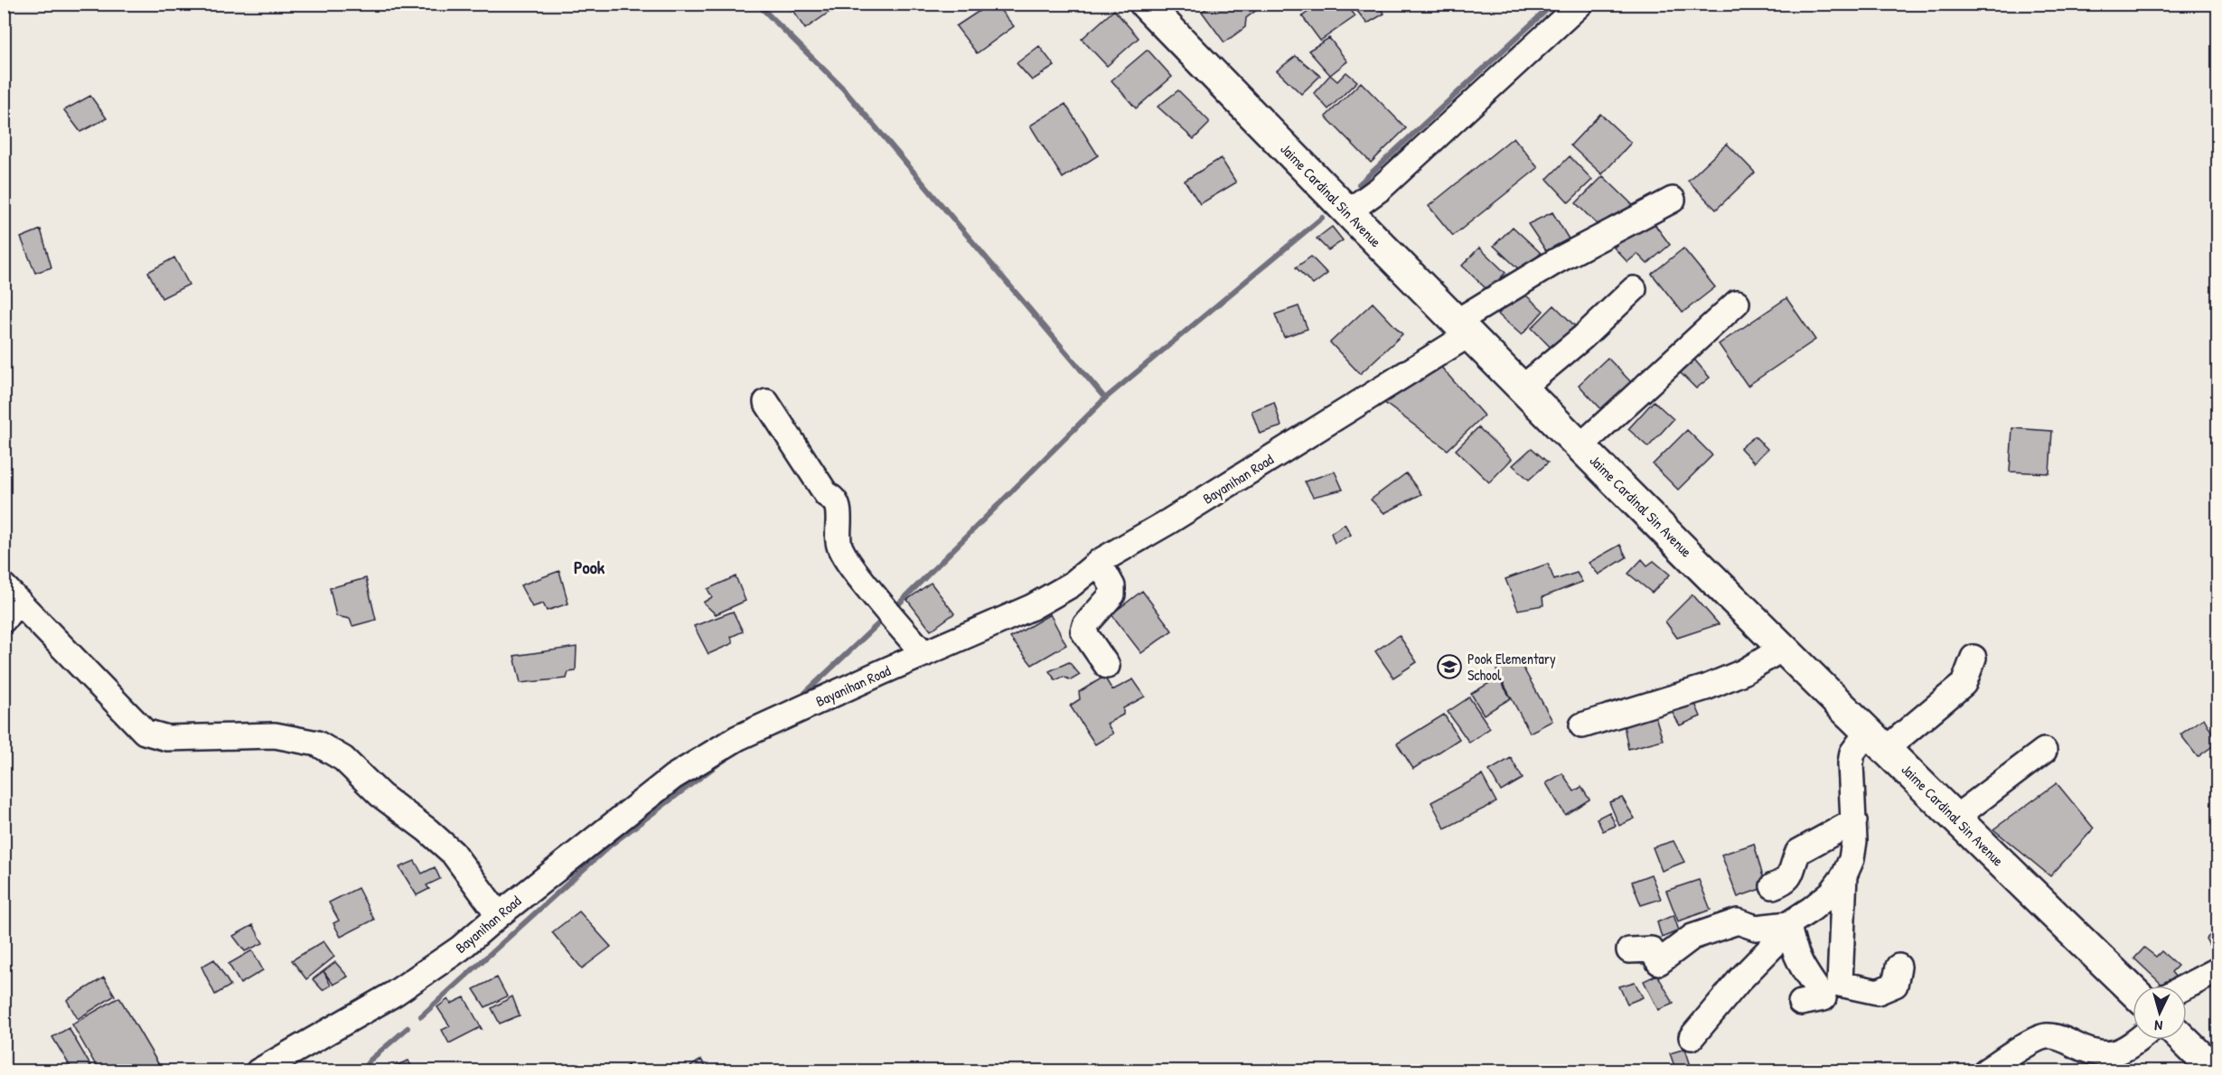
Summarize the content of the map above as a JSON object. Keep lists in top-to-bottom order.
{
  "streets": {
    "main road": ["Jaime Cardinal Sin Avenue"],
    "street": ["Bayanihan Road"]
  },
  "crossings": [
    ["Jaime Cardinal Sin Avenue", "Bayanihan Road"]
  ],
  "districts": ["Pook"],
  "places": {
    "school or university": ["Pook Elementary School"]
  },
  "north": "bottom"
}
